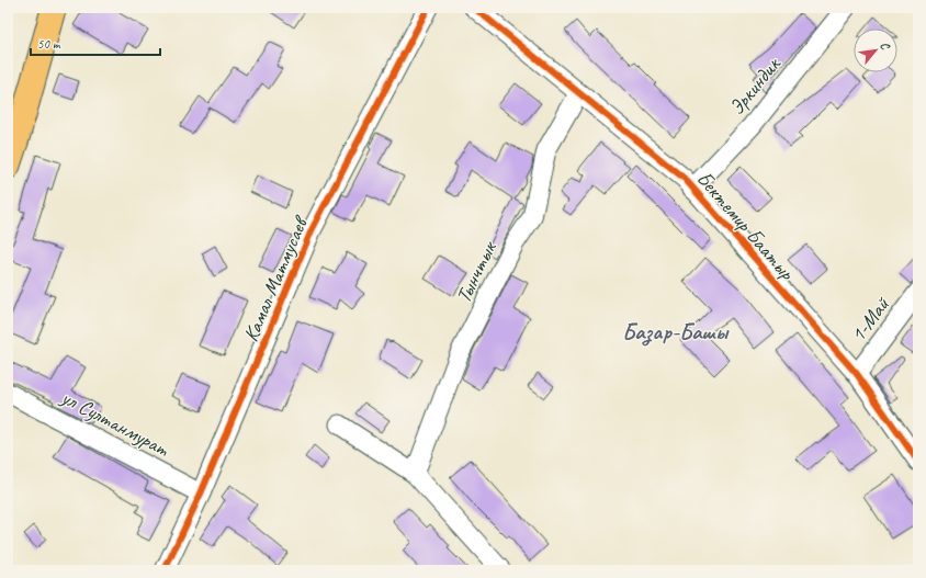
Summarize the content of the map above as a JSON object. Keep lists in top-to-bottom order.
{
  "streets": {
    "street": [
      "Эркиндик",
      "Бектемир Баатыр",
      "Тынчтык",
      "Камал Матмусаев",
      "1-Май",
      "ул Султанмурат"
    ]
  },
  "crossings": [
    ["Эркиндик", "Бектемир Баатыр"],
    ["Бектемир Баатыр", "Тынчтык"],
    ["Бектемир Баатыр", "1-Май"],
    ["Камал Матмусаев", "ул Султанмурат"]
  ],
  "districts": ["Базар-Башы"],
  "scale_bar": "50 m",
  "north": "top right"
}
